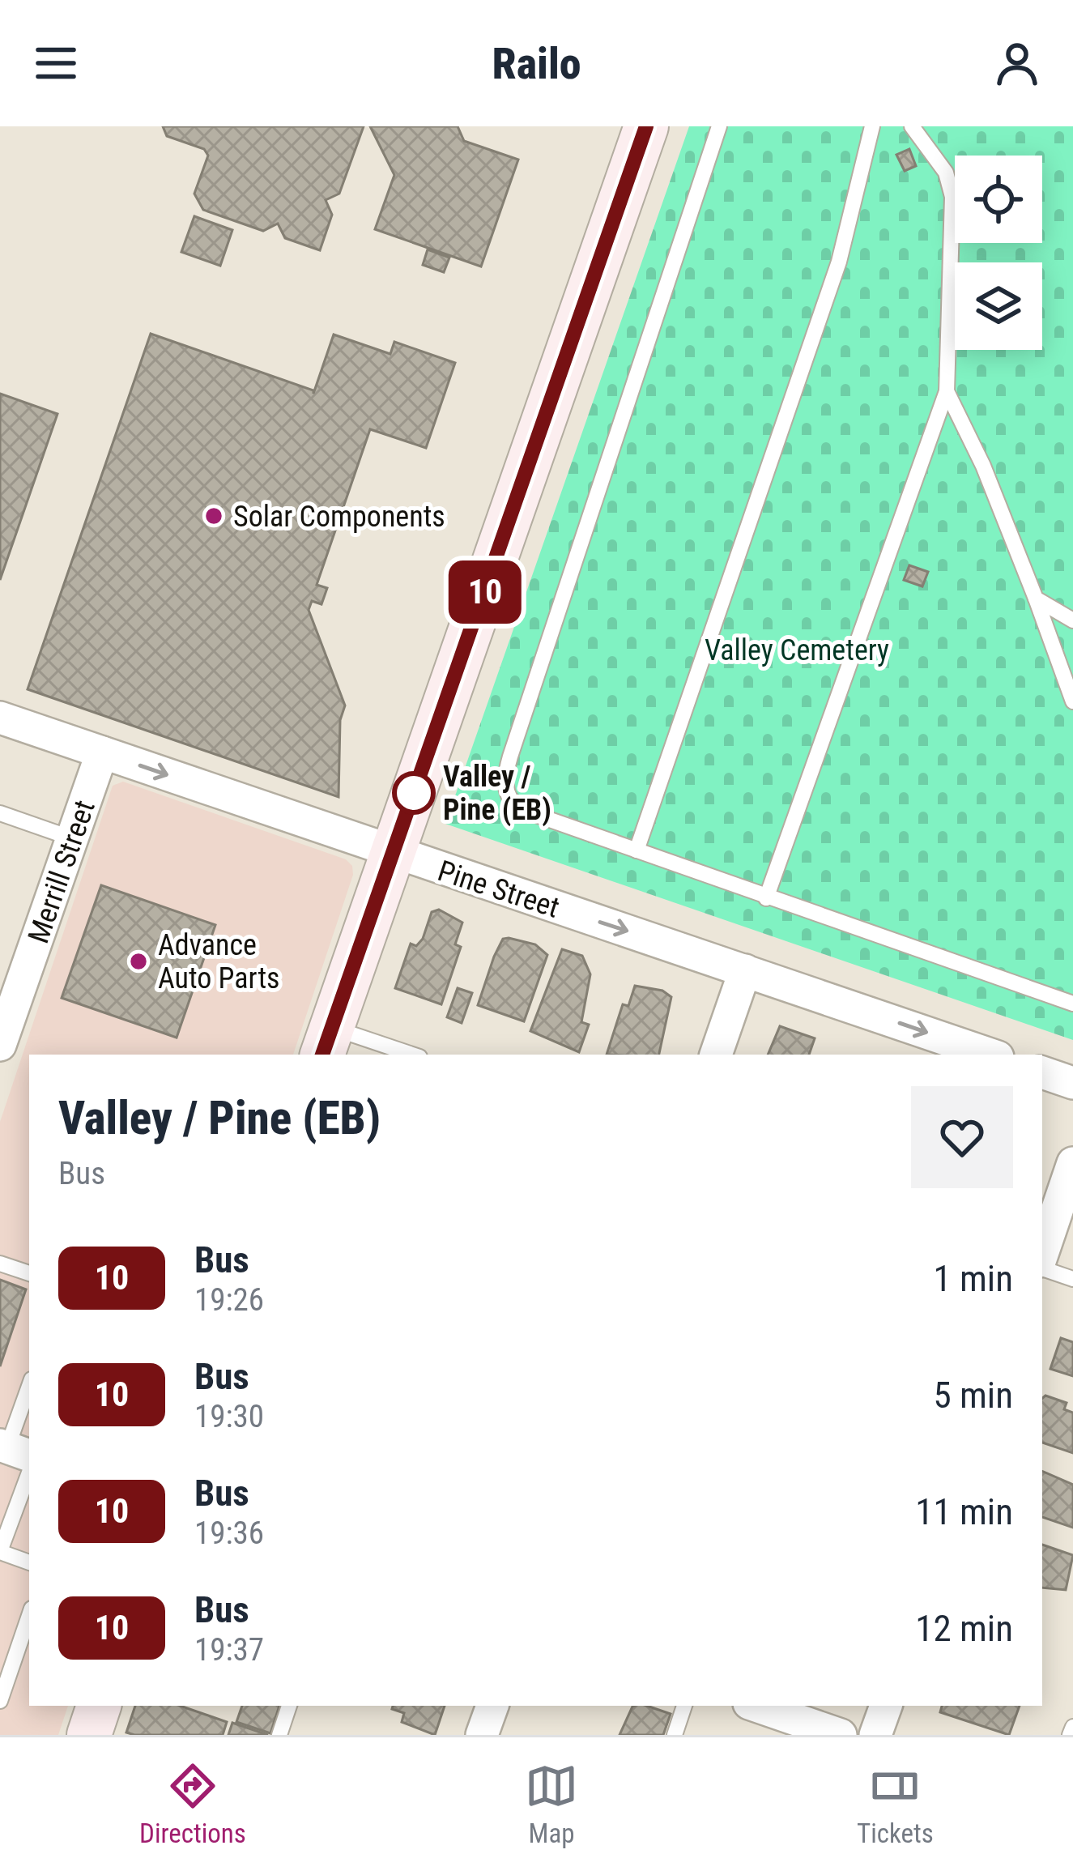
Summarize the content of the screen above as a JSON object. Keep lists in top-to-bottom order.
{
  "streets": {
    "street": ["Merrill Street", "Pine Street"]
  },
  "crossings": [
    ["Merrill Street", "Pine Street"]
  ],
  "one_way": ["Pine Street"],
  "parks": ["Valley Cemetery"],
  "places": ["Solar Components", "Valley / Pine (EB)", "Advance Auto Parts"],
  "lines": ["bus line 10"],
  "page": {
    "header": "Railo",
    "on_map": "10",
    "heading": ["Valley / Pine (EB)", "Bus"],
    "list": [
      {
        "mark": "10",
        "name": "Bus",
        "note": "19:26",
        "value": "1 min"
      },
      {
        "mark": "10",
        "name": "Bus",
        "note": "19:30",
        "value": "5 min"
      },
      {
        "mark": "10",
        "name": "Bus",
        "note": "19:36",
        "value": "11 min"
      },
      {
        "mark": "10",
        "name": "Bus",
        "note": "19:37",
        "value": "12 min"
      }
    ],
    "tabs": ["Directions", "Map", "Tickets"]
  }
}
